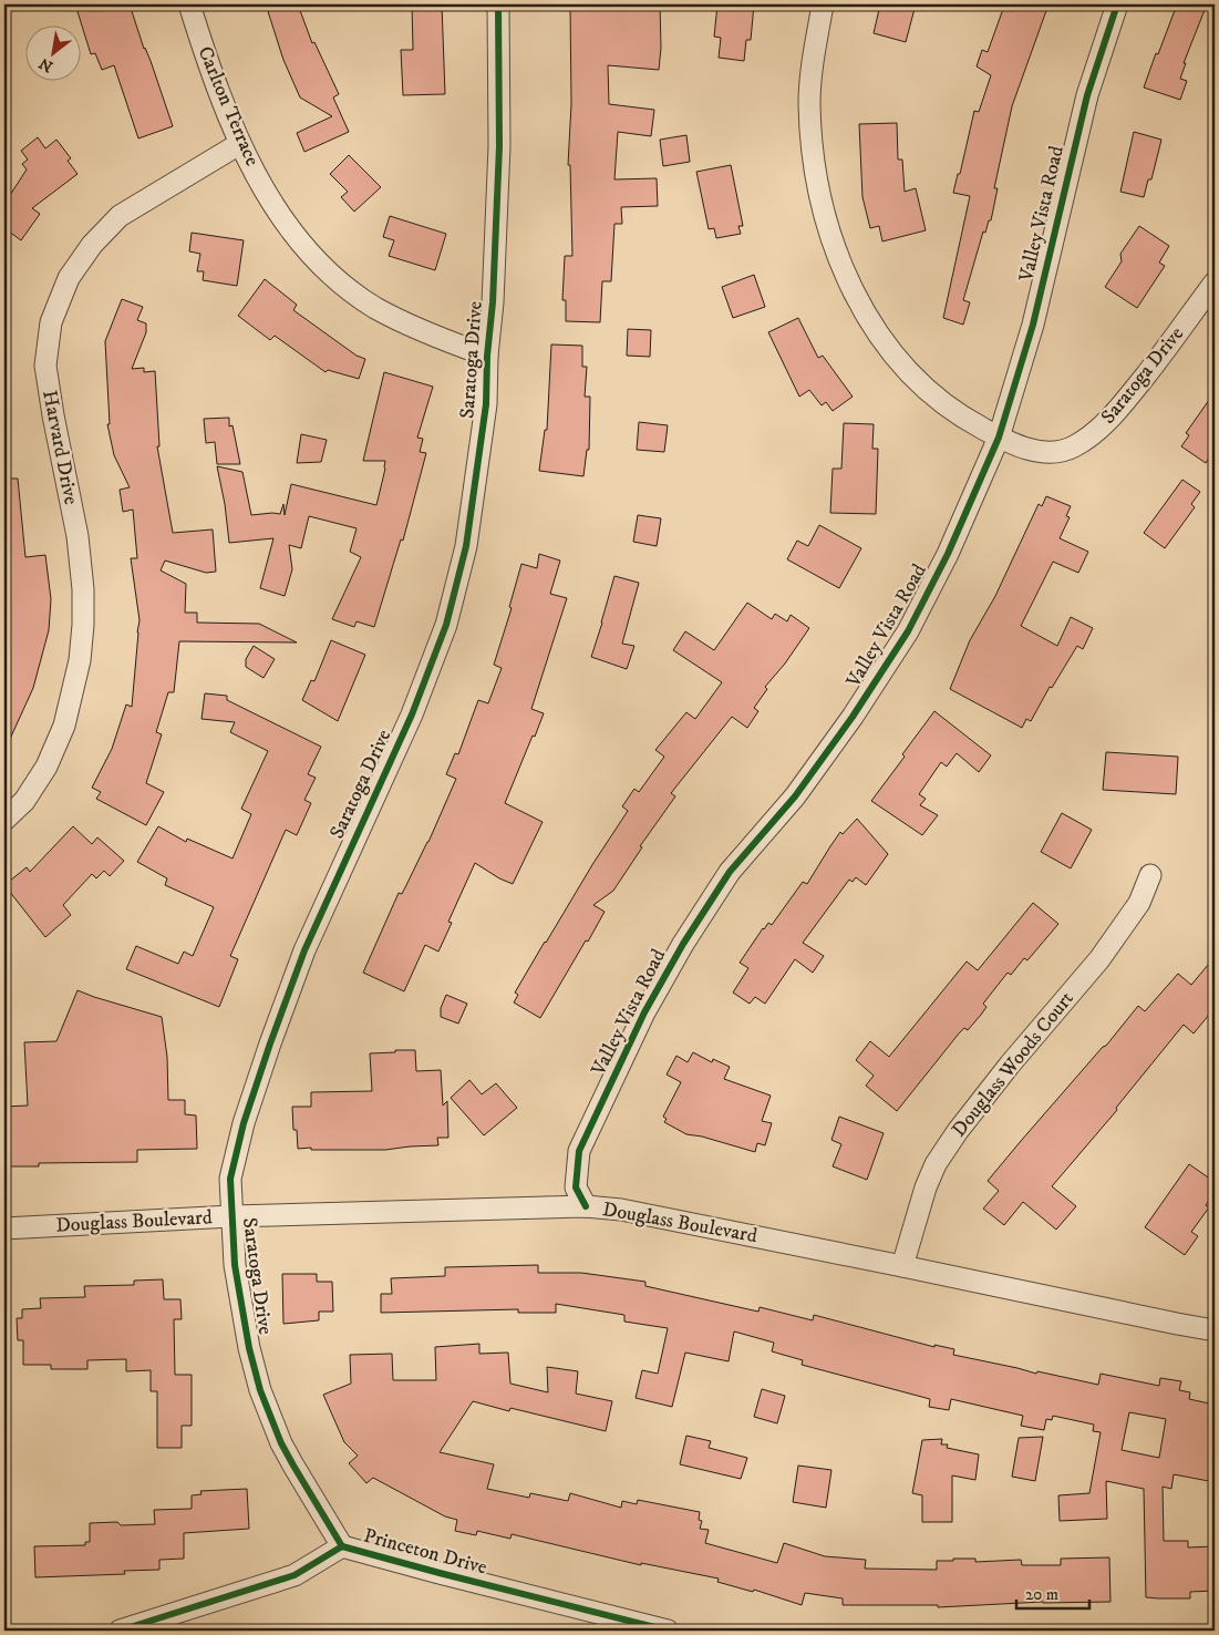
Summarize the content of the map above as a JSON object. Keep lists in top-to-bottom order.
{
  "streets": {
    "street": [
      "Carlton Terrace",
      "Valley Vista Road",
      "Saratoga Drive",
      "Harvard Drive",
      "Douglass Woods Court",
      "Douglass Boulevard",
      "Princeton Drive"
    ]
  },
  "crossings": [
    ["Carlton Terrace", "Saratoga Drive"],
    ["Carlton Terrace", "Harvard Drive"],
    ["Valley Vista Road", "Saratoga Drive"],
    ["Valley Vista Road", "Douglass Boulevard"],
    ["Saratoga Drive", "Douglass Boulevard"],
    ["Saratoga Drive", "Princeton Drive"],
    ["Douglass Woods Court", "Douglass Boulevard"]
  ],
  "scale_bar": "20 m",
  "north": "bottom left"
}
